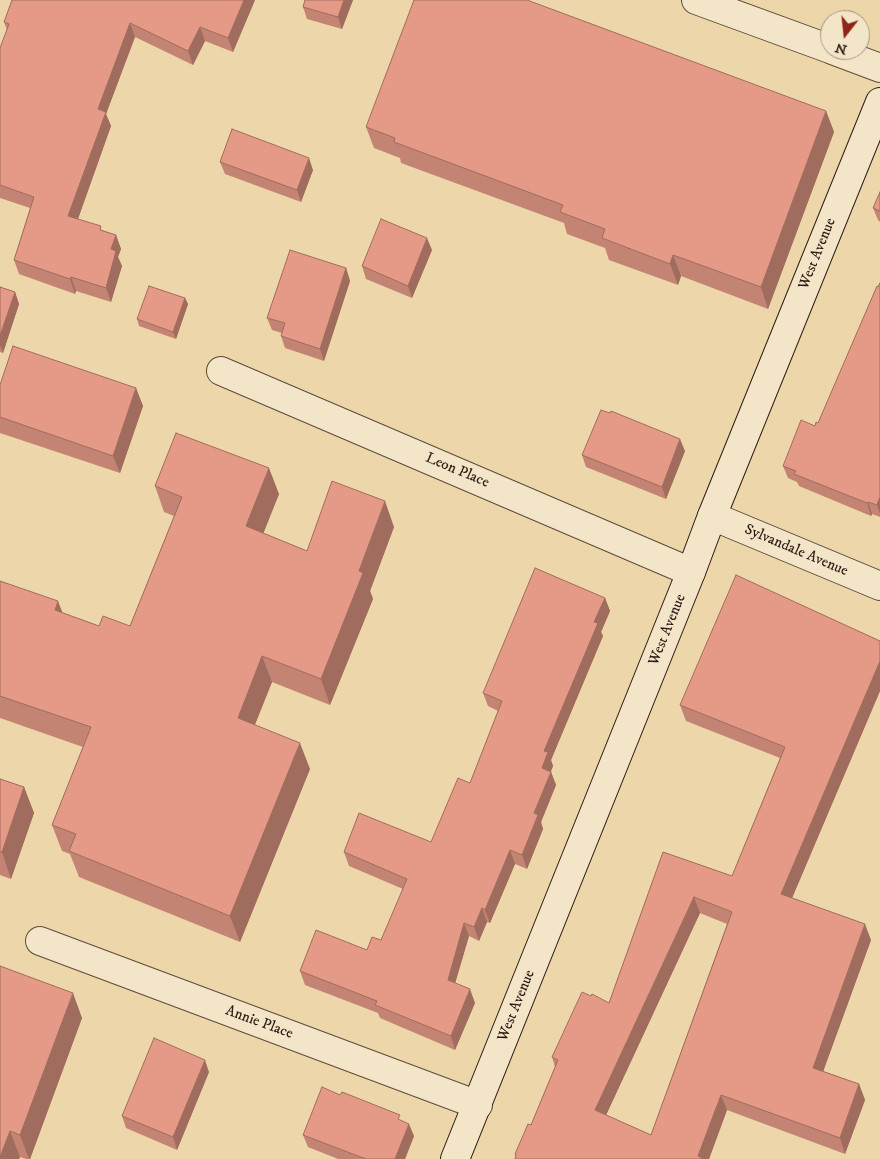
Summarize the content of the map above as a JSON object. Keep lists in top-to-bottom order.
{
  "streets": {
    "street": [
      "West Avenue",
      "Leon Place",
      "Sylvandale Avenue",
      "Annie Place"
    ]
  },
  "crossings": [
    ["West Avenue", "Leon Place"],
    ["West Avenue", "Sylvandale Avenue"],
    ["West Avenue", "Annie Place"]
  ],
  "north": "bottom"
}
